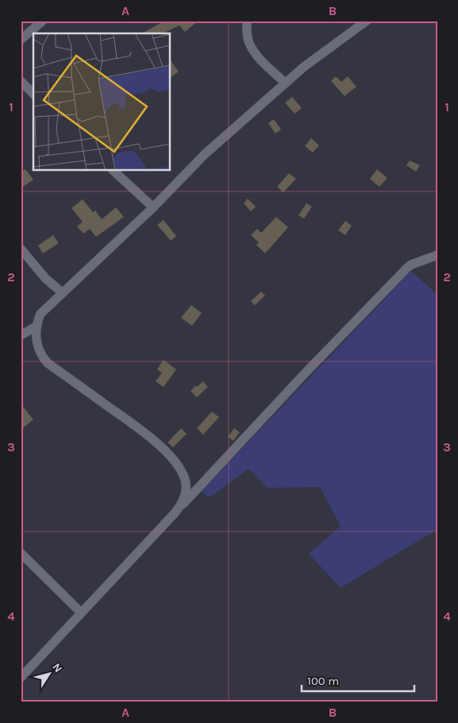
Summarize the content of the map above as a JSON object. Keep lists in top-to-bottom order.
{
  "scale_bar": "100 m",
  "north": "top right",
  "grid": {
    "columns": ["A", "B"],
    "rows": [
      "1",
      "2",
      "3",
      "4"
    ]
  }
}
